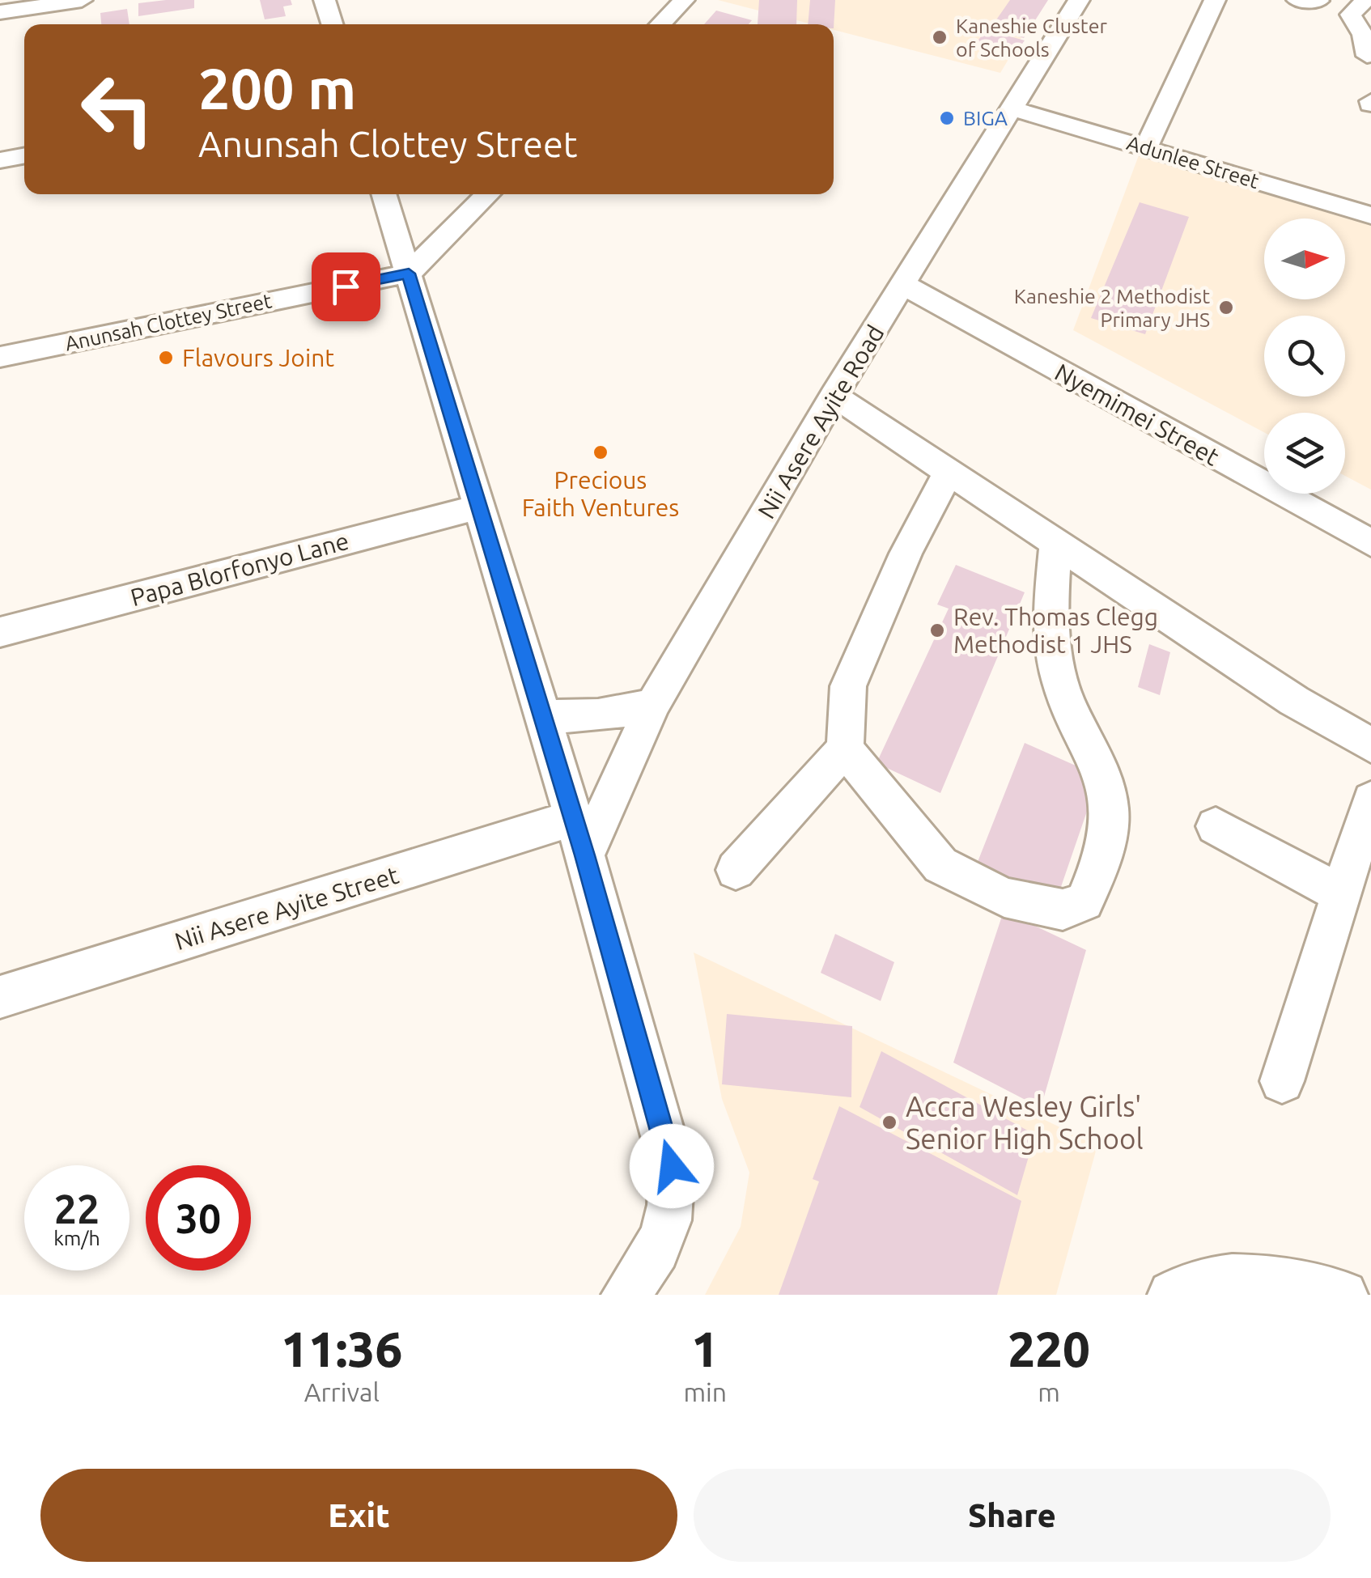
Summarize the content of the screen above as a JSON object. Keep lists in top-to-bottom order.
{
  "streets": {
    "street": [
      "Adunlee Street",
      "Anunsah Clottey Street",
      "Nyemimei Street",
      "Nii Asere Ayite Road",
      "Papa Blorfonyo Lane",
      "Nii Asere Ayite Street"
    ]
  },
  "crossings": [
    ["Adunlee Street", "Nii Asere Ayite Road"],
    ["Nyemimei Street", "Nii Asere Ayite Road"],
    ["Nii Asere Ayite Road", "Nii Asere Ayite Street"]
  ],
  "places": [
    "Kaneshie Cluster of Schools",
    "BIGA",
    "Kaneshie 2 Methodist Primary JHS",
    "Flavours Joint",
    "Precious Faith Ventures",
    "Rev. Thomas Clegg Methodist 1 JHS",
    "Accra Wesley Girls' Senior High School"
  ],
  "north": "right",
  "page": {
    "turn": ["200 m", "Anunsah Clottey Street"],
    "speed": "22 km/h",
    "limit": "30",
    "eta": [
      "11:36",
      "Arrival",
      "1",
      "min",
      "220",
      "m"
    ],
    "buttons": ["Exit", "Share"]
  }
}
